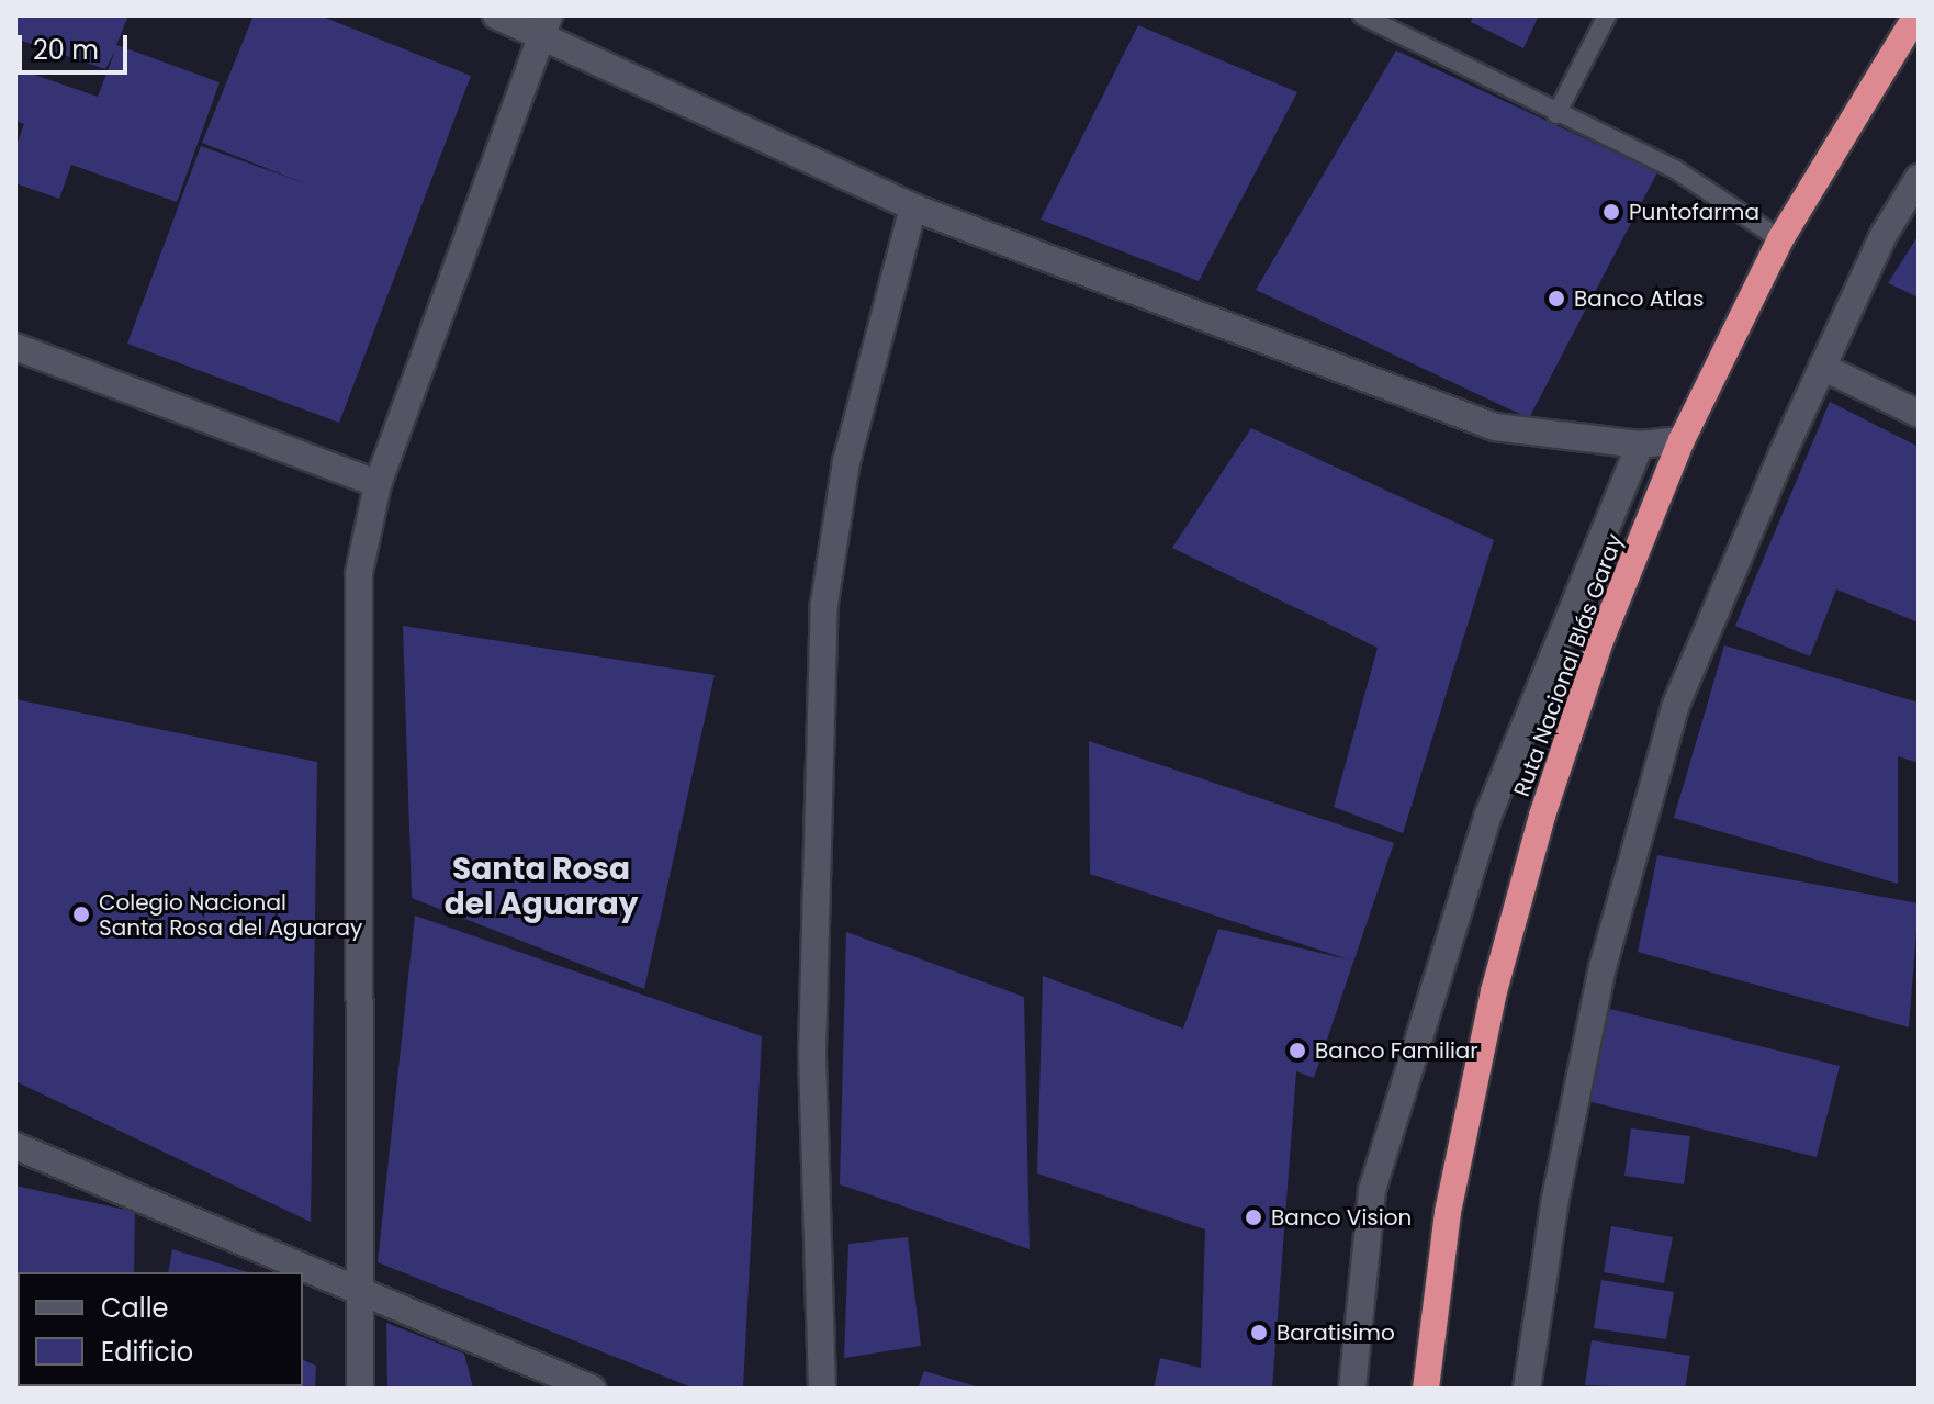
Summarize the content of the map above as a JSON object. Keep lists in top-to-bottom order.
{
  "streets": {
    "highway": ["Ruta Nacional Blás Garay"]
  },
  "districts": ["Santa Rosa del Aguaray"],
  "places": [
    "Puntofarma",
    "Banco Atlas",
    "Colegio Nacional Santa Rosa del Aguaray",
    "Banco Familiar",
    "Banco Vision",
    "Baratisimo"
  ],
  "legend": ["Calle", "Edificio"],
  "scale_bar": "20 m"
}
